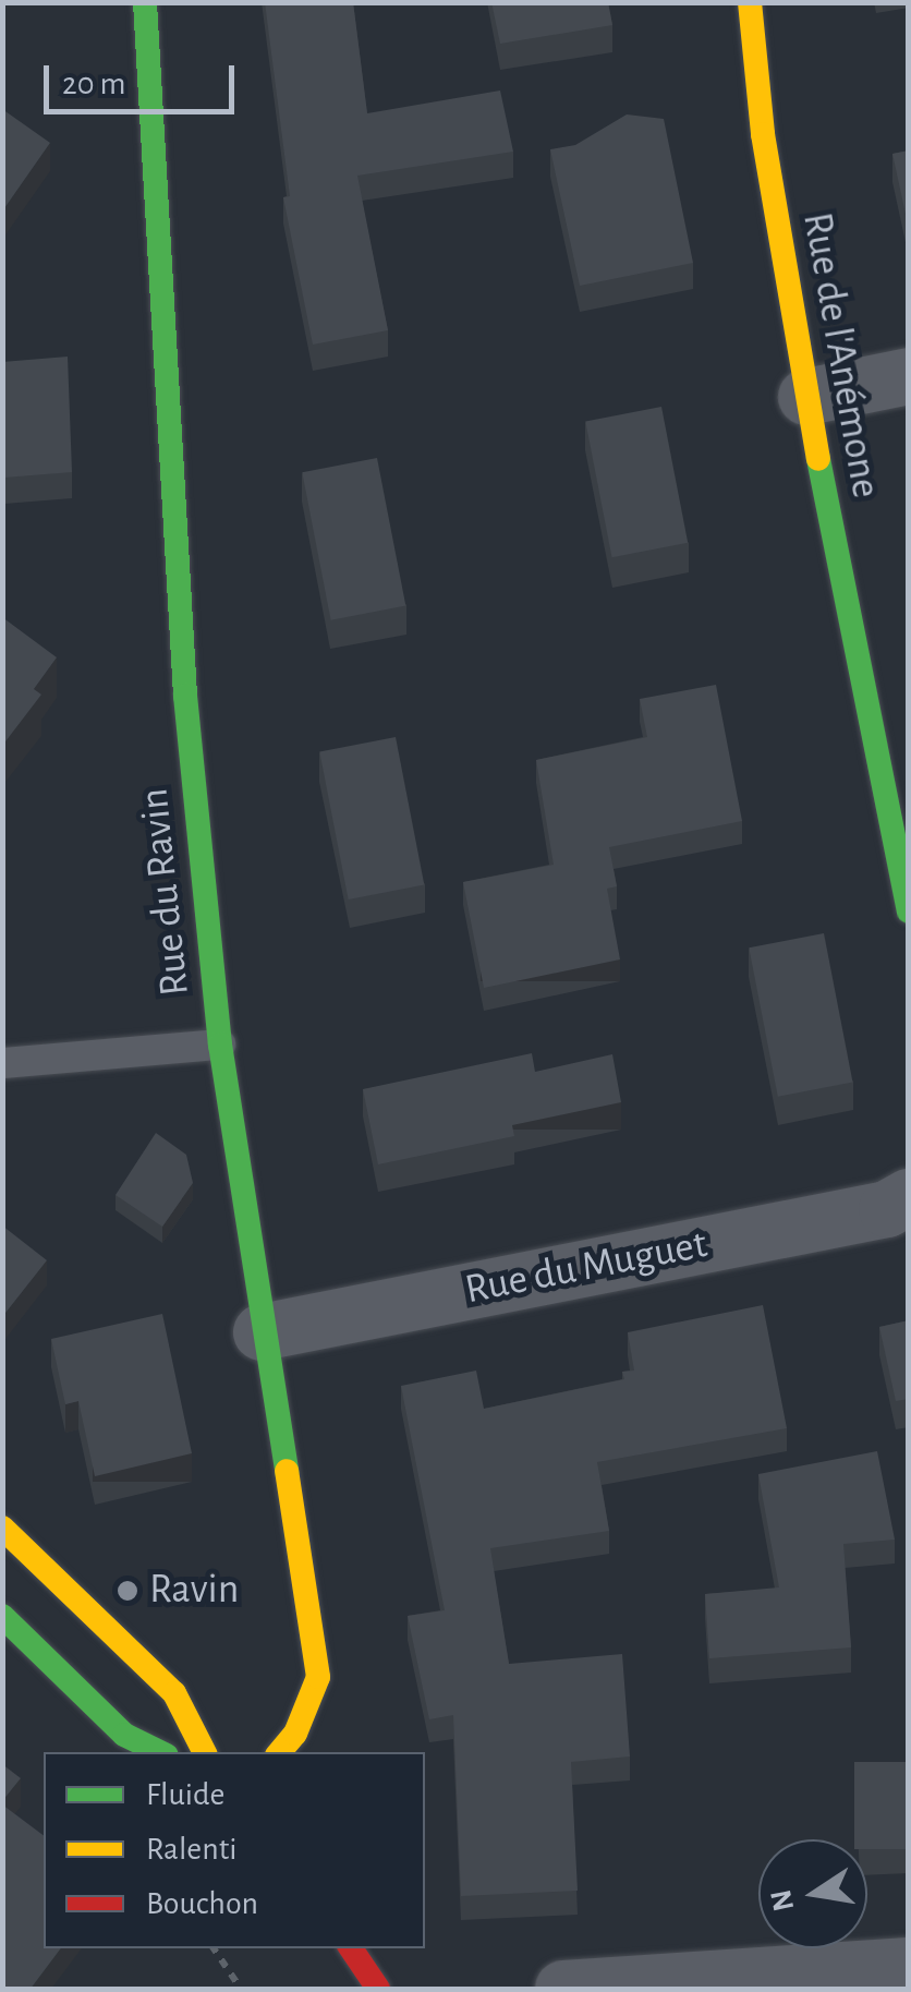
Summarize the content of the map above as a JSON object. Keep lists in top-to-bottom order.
{
  "streets": {
    "street": ["Rue de l'Anémone", "Rue du Ravin", "Rue du Muguet"]
  },
  "crossings": [
    ["Rue du Ravin", "Rue du Muguet"]
  ],
  "places": ["Ravin"],
  "legend": ["Fluide", "Ralenti", "Bouchon"],
  "scale_bar": "20 m",
  "north": "left"
}
